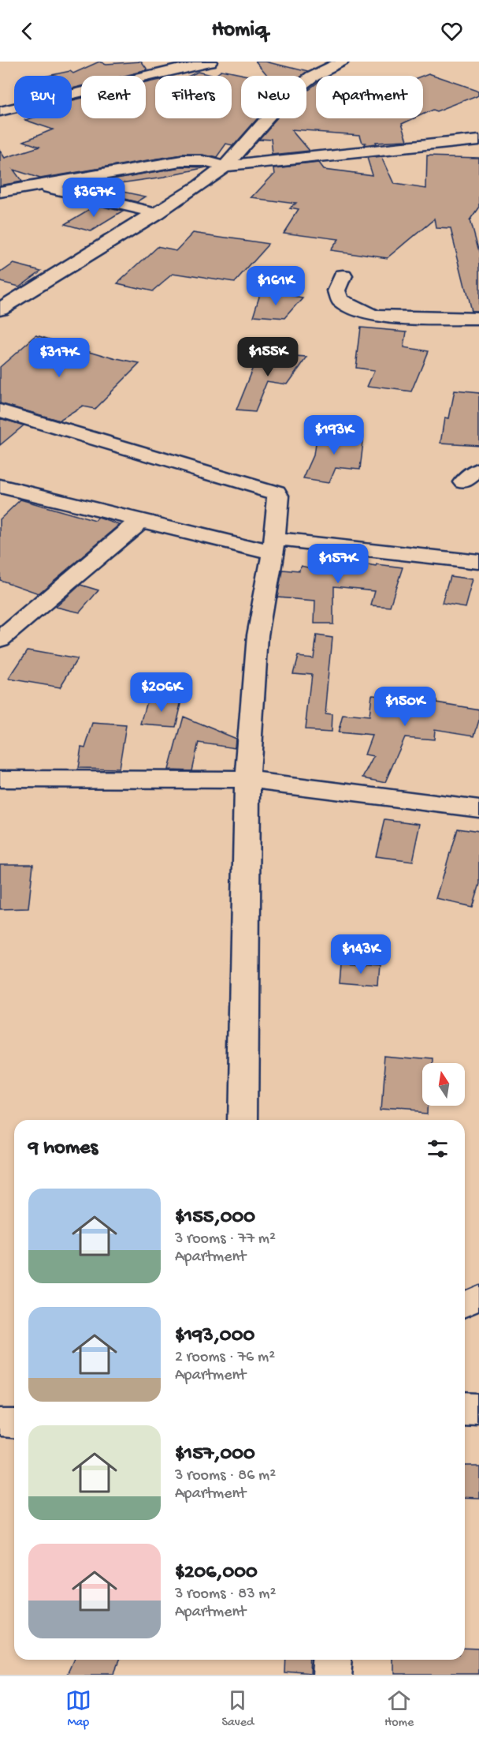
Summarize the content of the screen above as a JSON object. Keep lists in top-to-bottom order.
{
  "north": "top",
  "page": {
    "header": "Homiq",
    "chip": [
      "Buy",
      "Rent",
      "Filters",
      "New",
      "Apartment"
    ],
    "price": [
      "$367K",
      "$161K",
      "$155K",
      "$317K",
      "$193K",
      "$157K",
      "$206K",
      "$150K",
      "$143K"
    ],
    "heading": "9 homes",
    "list": [
      {
        "name": "$155,000",
        "note": "3 rooms · 77 m² · Apartment"
      },
      {
        "name": "$193,000",
        "note": "2 rooms · 76 m² · Apartment"
      },
      {
        "name": "$157,000",
        "note": "3 rooms · 86 m² · Apartment"
      },
      {
        "name": "$206,000",
        "note": "3 rooms · 83 m² · Apartment"
      }
    ],
    "tabs": ["Map", "Saved", "Home"]
  }
}
